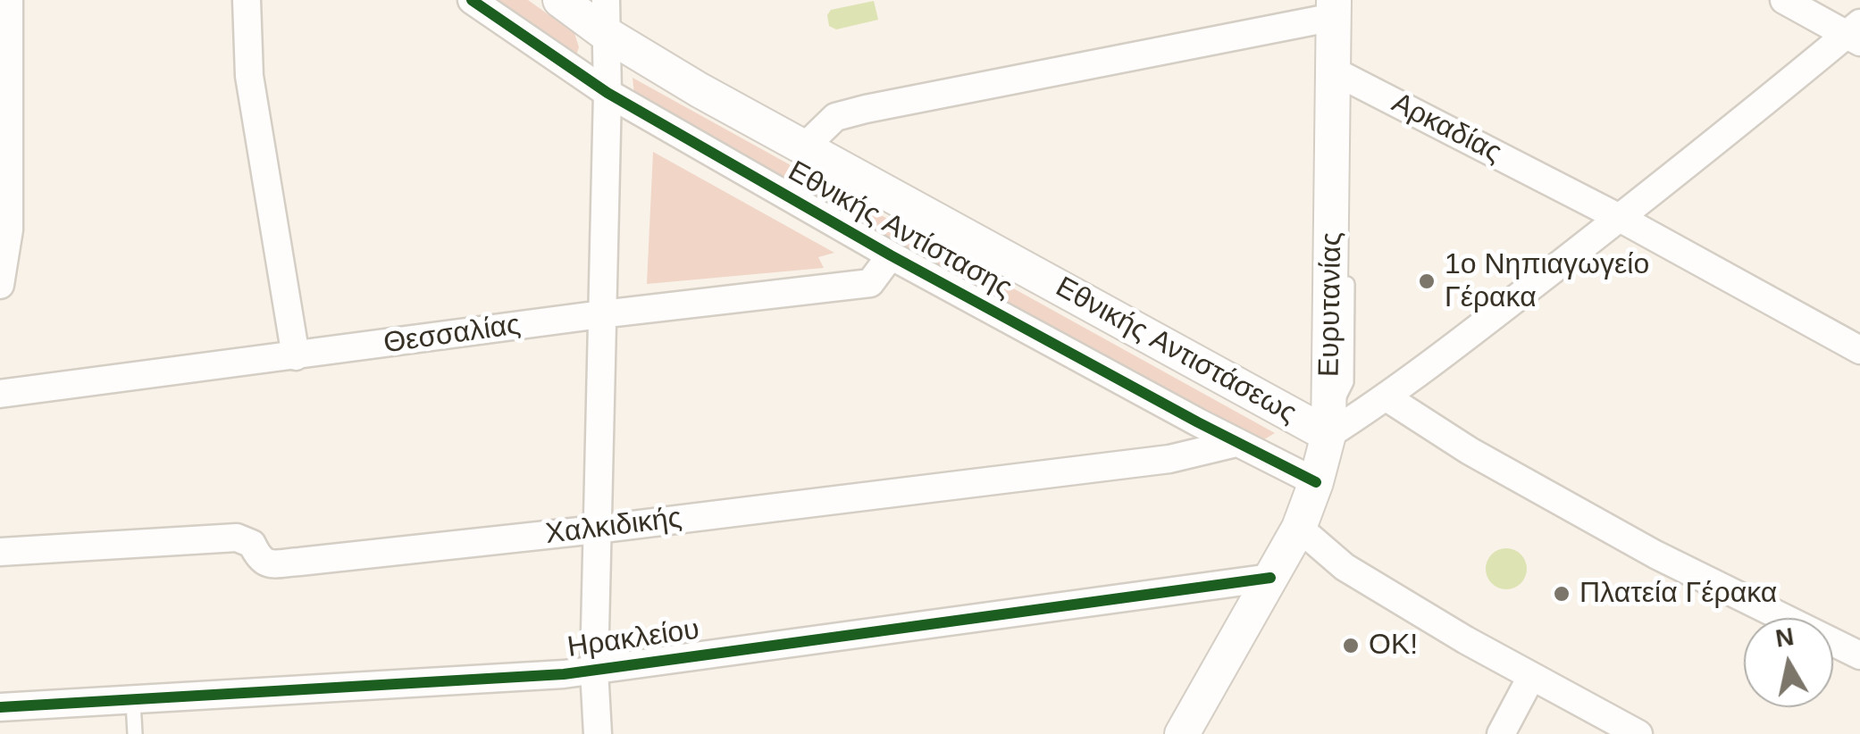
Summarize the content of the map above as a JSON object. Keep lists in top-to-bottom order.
{
  "streets": {
    "street": [
      "Αρκαδίας",
      "Εθνικής Αντίστασης",
      "Ευρυτανίας",
      "Θεσσαλίας",
      "Εθνικής Αντιστάσεως",
      "Χαλκιδικής",
      "Ηρακλείου"
    ]
  },
  "crossings": [
    ["Αρκαδίας", "Ευρυτανίας"],
    ["Εθνικής Αντίστασης", "Ευρυτανίας"],
    ["Εθνικής Αντίστασης", "Θεσσαλίας"],
    ["Εθνικής Αντίστασης", "Χαλκιδικής"],
    ["Ευρυτανίας", "Εθνικής Αντιστάσεως"],
    ["Ευρυτανίας", "Ηρακλείου"]
  ],
  "places": ["1ο Νηπιαγωγείο Γέρακα", "Πλατεία Γέρακα", "OK!"],
  "north": "top"
}
